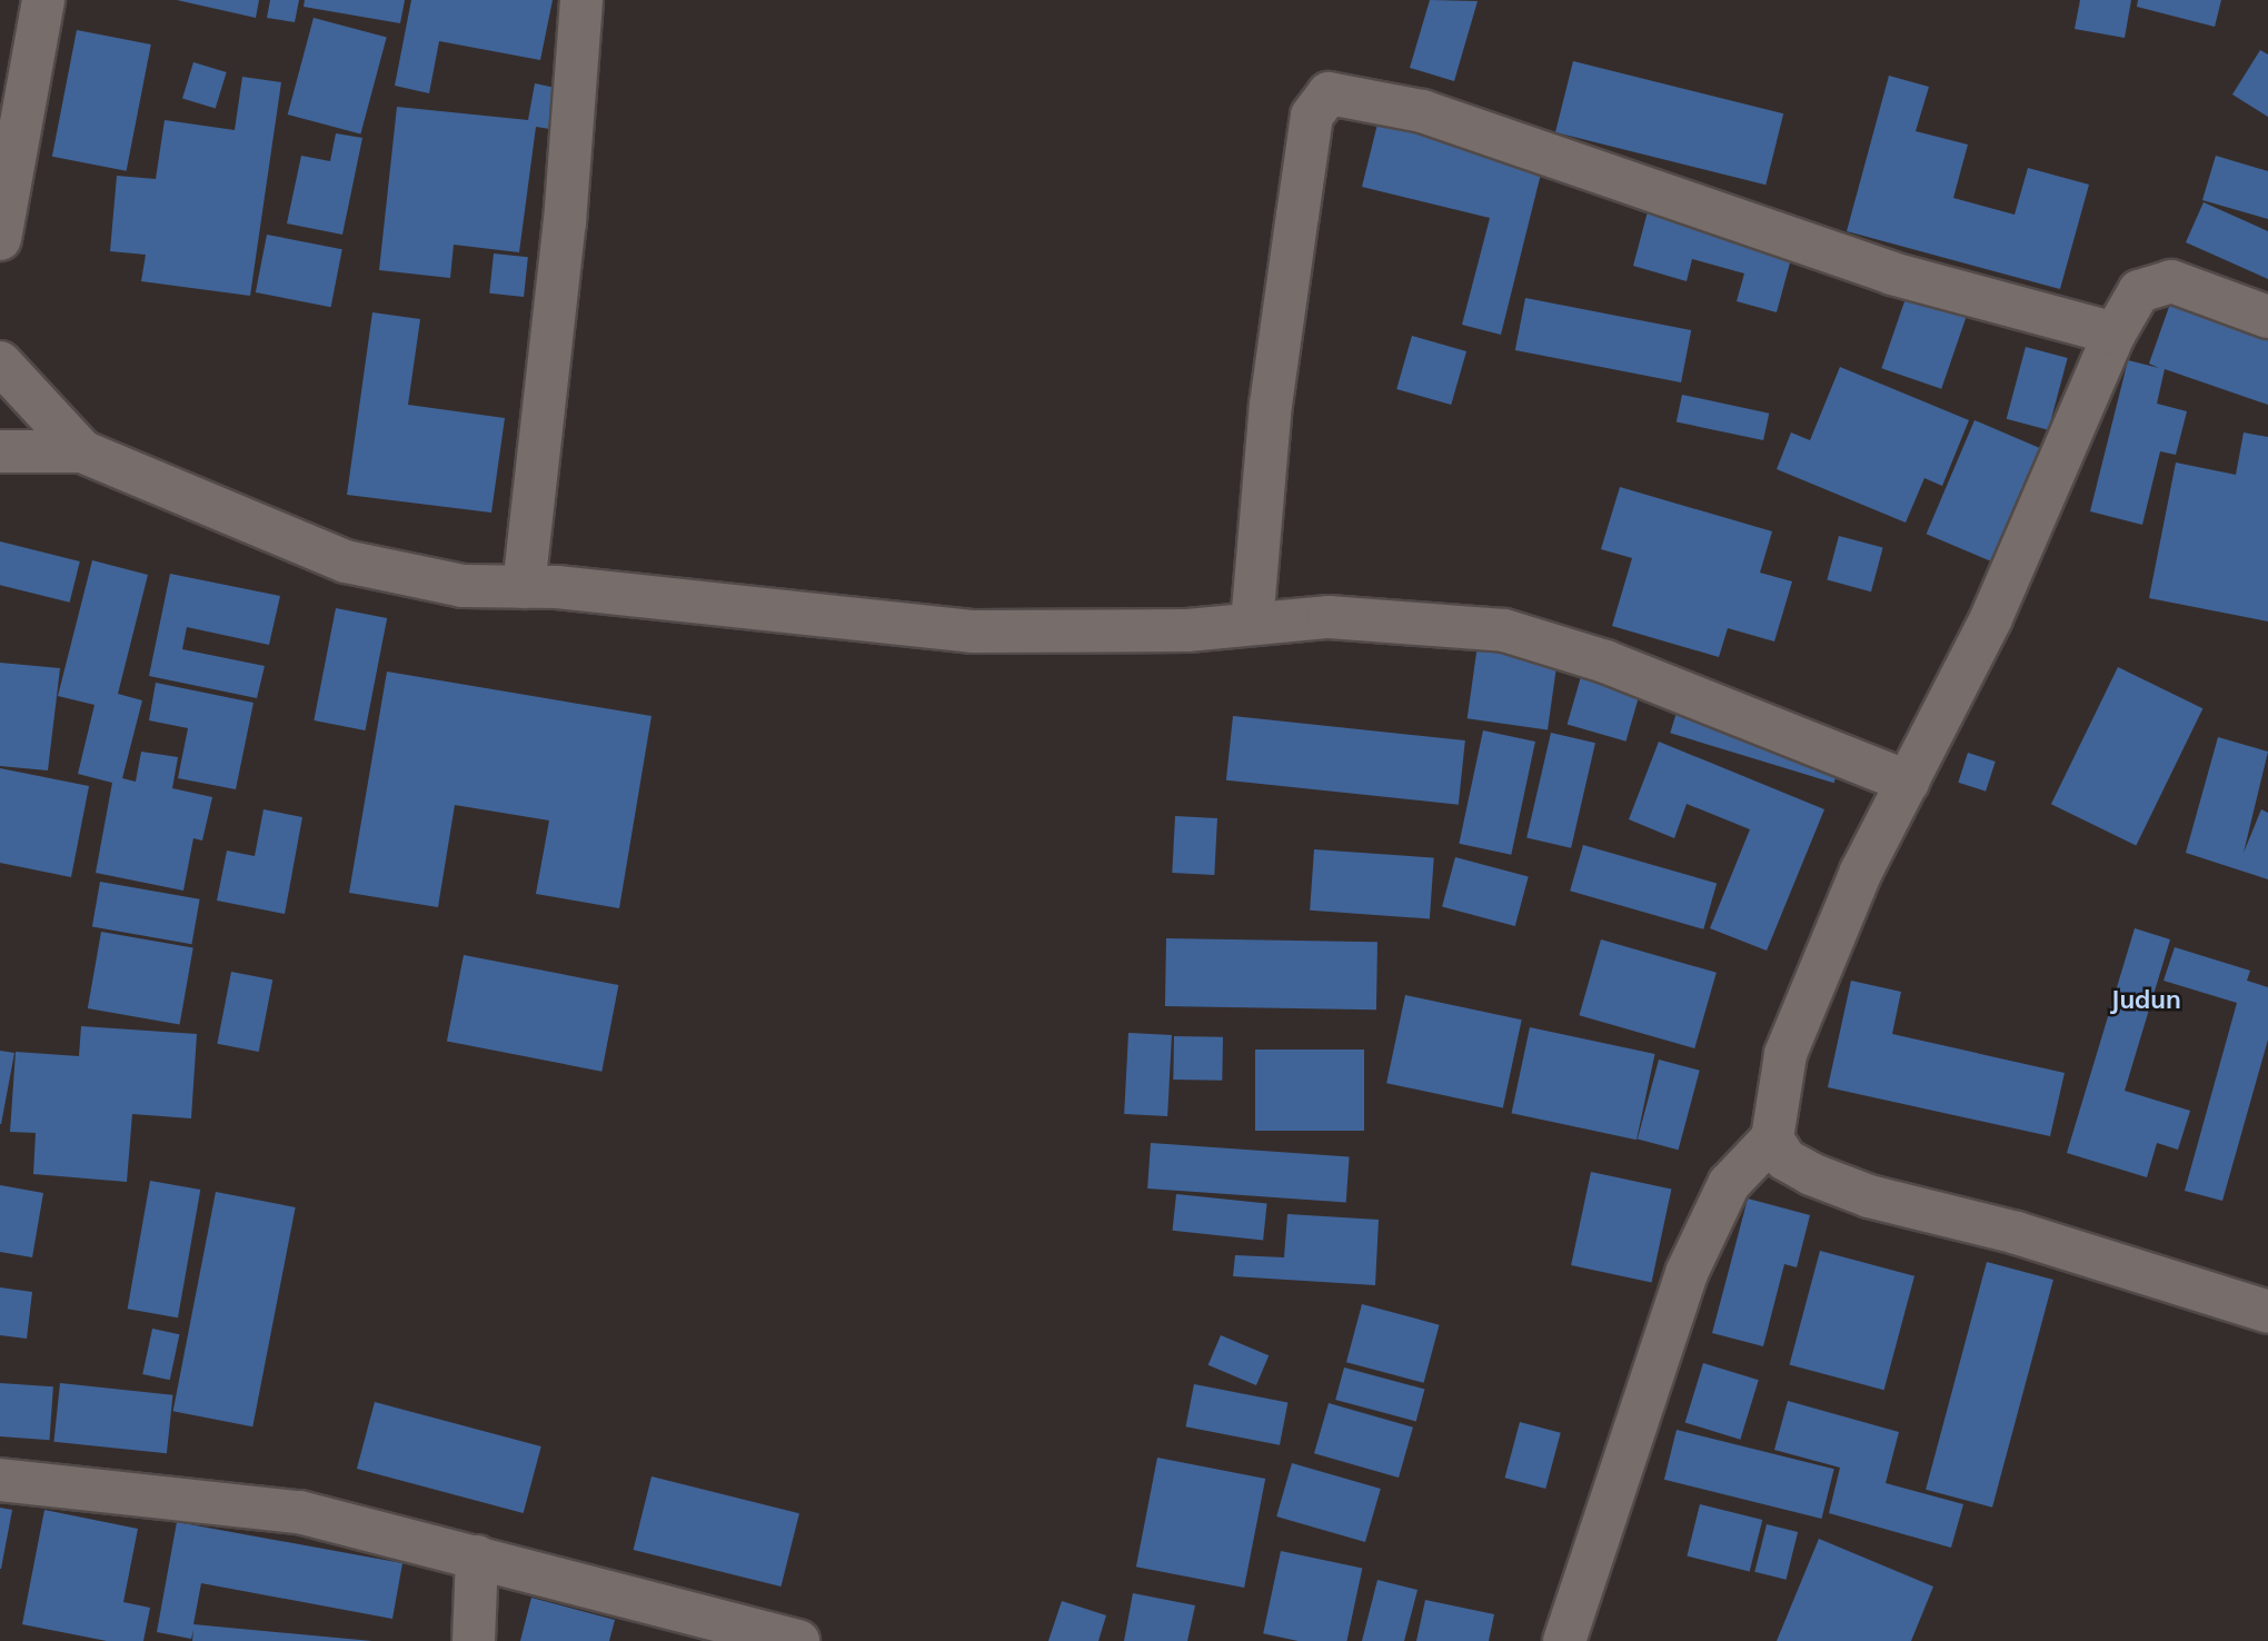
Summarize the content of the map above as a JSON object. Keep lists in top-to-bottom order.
{
  "districts": ["Judun"]
}
